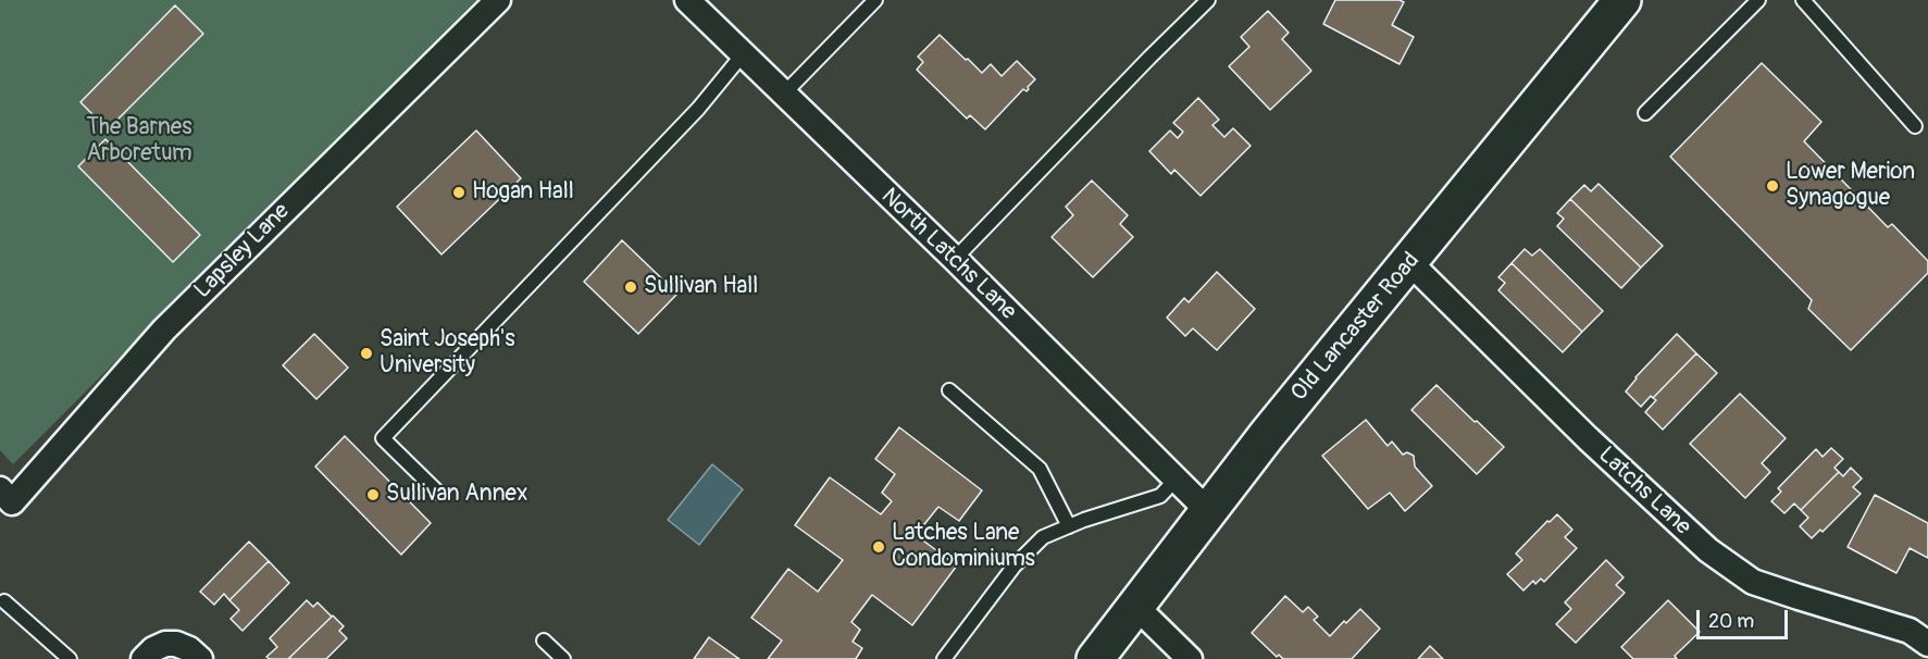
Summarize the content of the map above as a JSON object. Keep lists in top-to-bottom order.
{
  "streets": {
    "main road": ["Old Lancaster Road"],
    "street": ["Lapsley Lane", "North Latchs Lane", "Latchs Lane"]
  },
  "crossings": [
    ["North Latchs Lane", "Old Lancaster Road"],
    ["Old Lancaster Road", "Latchs Lane"]
  ],
  "parks": ["The Barnes Arboretum"],
  "places": [
    "Lower Merion Synagogue",
    "Hogan Hall",
    "Sullivan Hall",
    "Saint Joseph's University",
    "Sullivan Annex",
    "Latches Lane Condominiums"
  ],
  "scale_bar": "20 m"
}
